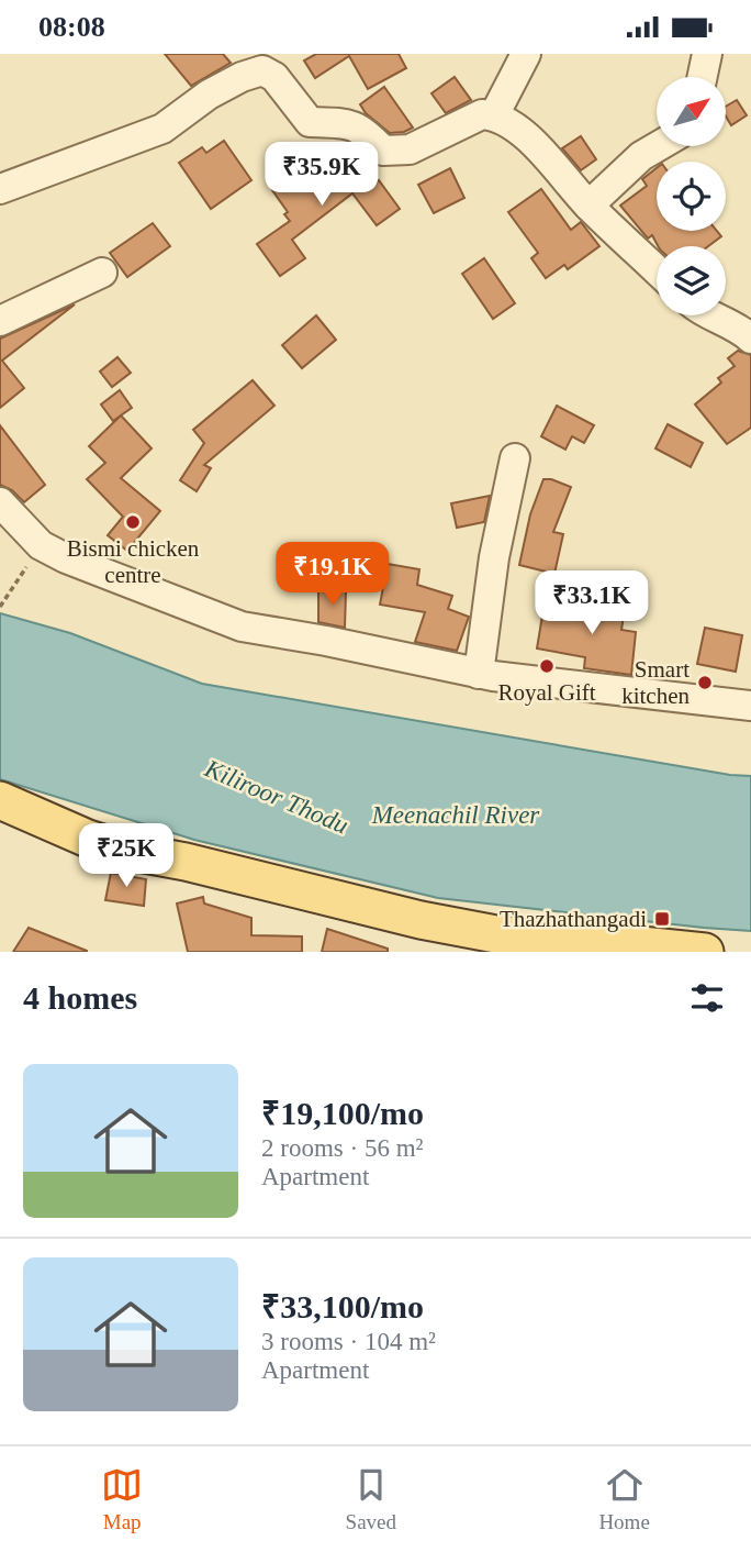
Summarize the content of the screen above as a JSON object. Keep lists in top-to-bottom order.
{
  "water": ["Kiliroor Thodu", "Meenachil River"],
  "places": {
    "other": ["Bismi chicken centre", "Royal Gift", "Smart kitchen"],
    "transit": ["Thazhathangadi"]
  },
  "north": "top right",
  "page": {
    "status": "08:08",
    "price": [
      "₹35.9K",
      "₹19.1K",
      "₹33.1K",
      "₹25K"
    ],
    "heading": "4 homes",
    "list": [
      {
        "name": "₹19,100/mo",
        "note": "2 rooms · 56 m² · Apartment"
      },
      {
        "name": "₹33,100/mo",
        "note": "3 rooms · 104 m² · Apartment"
      }
    ],
    "tabs": ["Map", "Saved", "Home"]
  }
}
